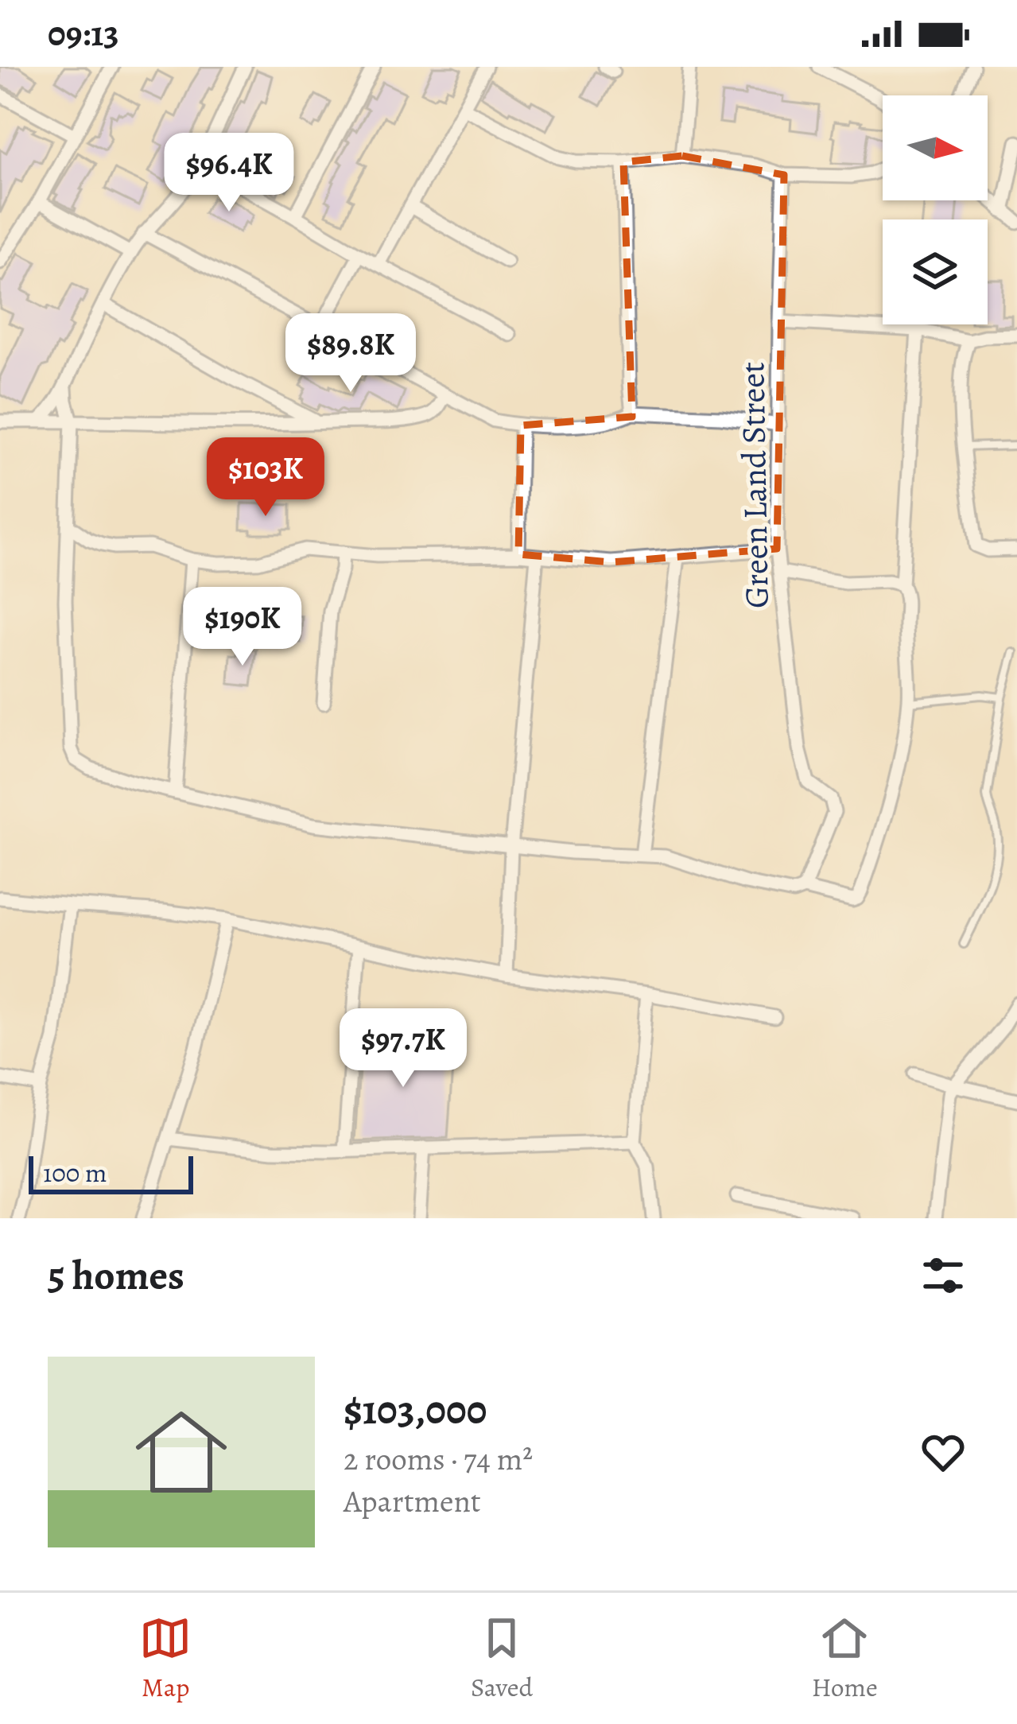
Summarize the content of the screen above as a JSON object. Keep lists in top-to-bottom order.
{
  "streets": {
    "street": ["Green Land Street"]
  },
  "scale_bar": "100 m",
  "north": "right",
  "page": {
    "status": "09:13",
    "price": [
      "$96.4K",
      "$89.8K",
      "$103K",
      "$190K",
      "$97.7K"
    ],
    "scale": "100 m",
    "heading": "5 homes",
    "list": [
      {
        "name": "$103,000",
        "note": "2 rooms · 74 m² · Apartment"
      }
    ],
    "tabs": ["Map", "Saved", "Home"]
  }
}
